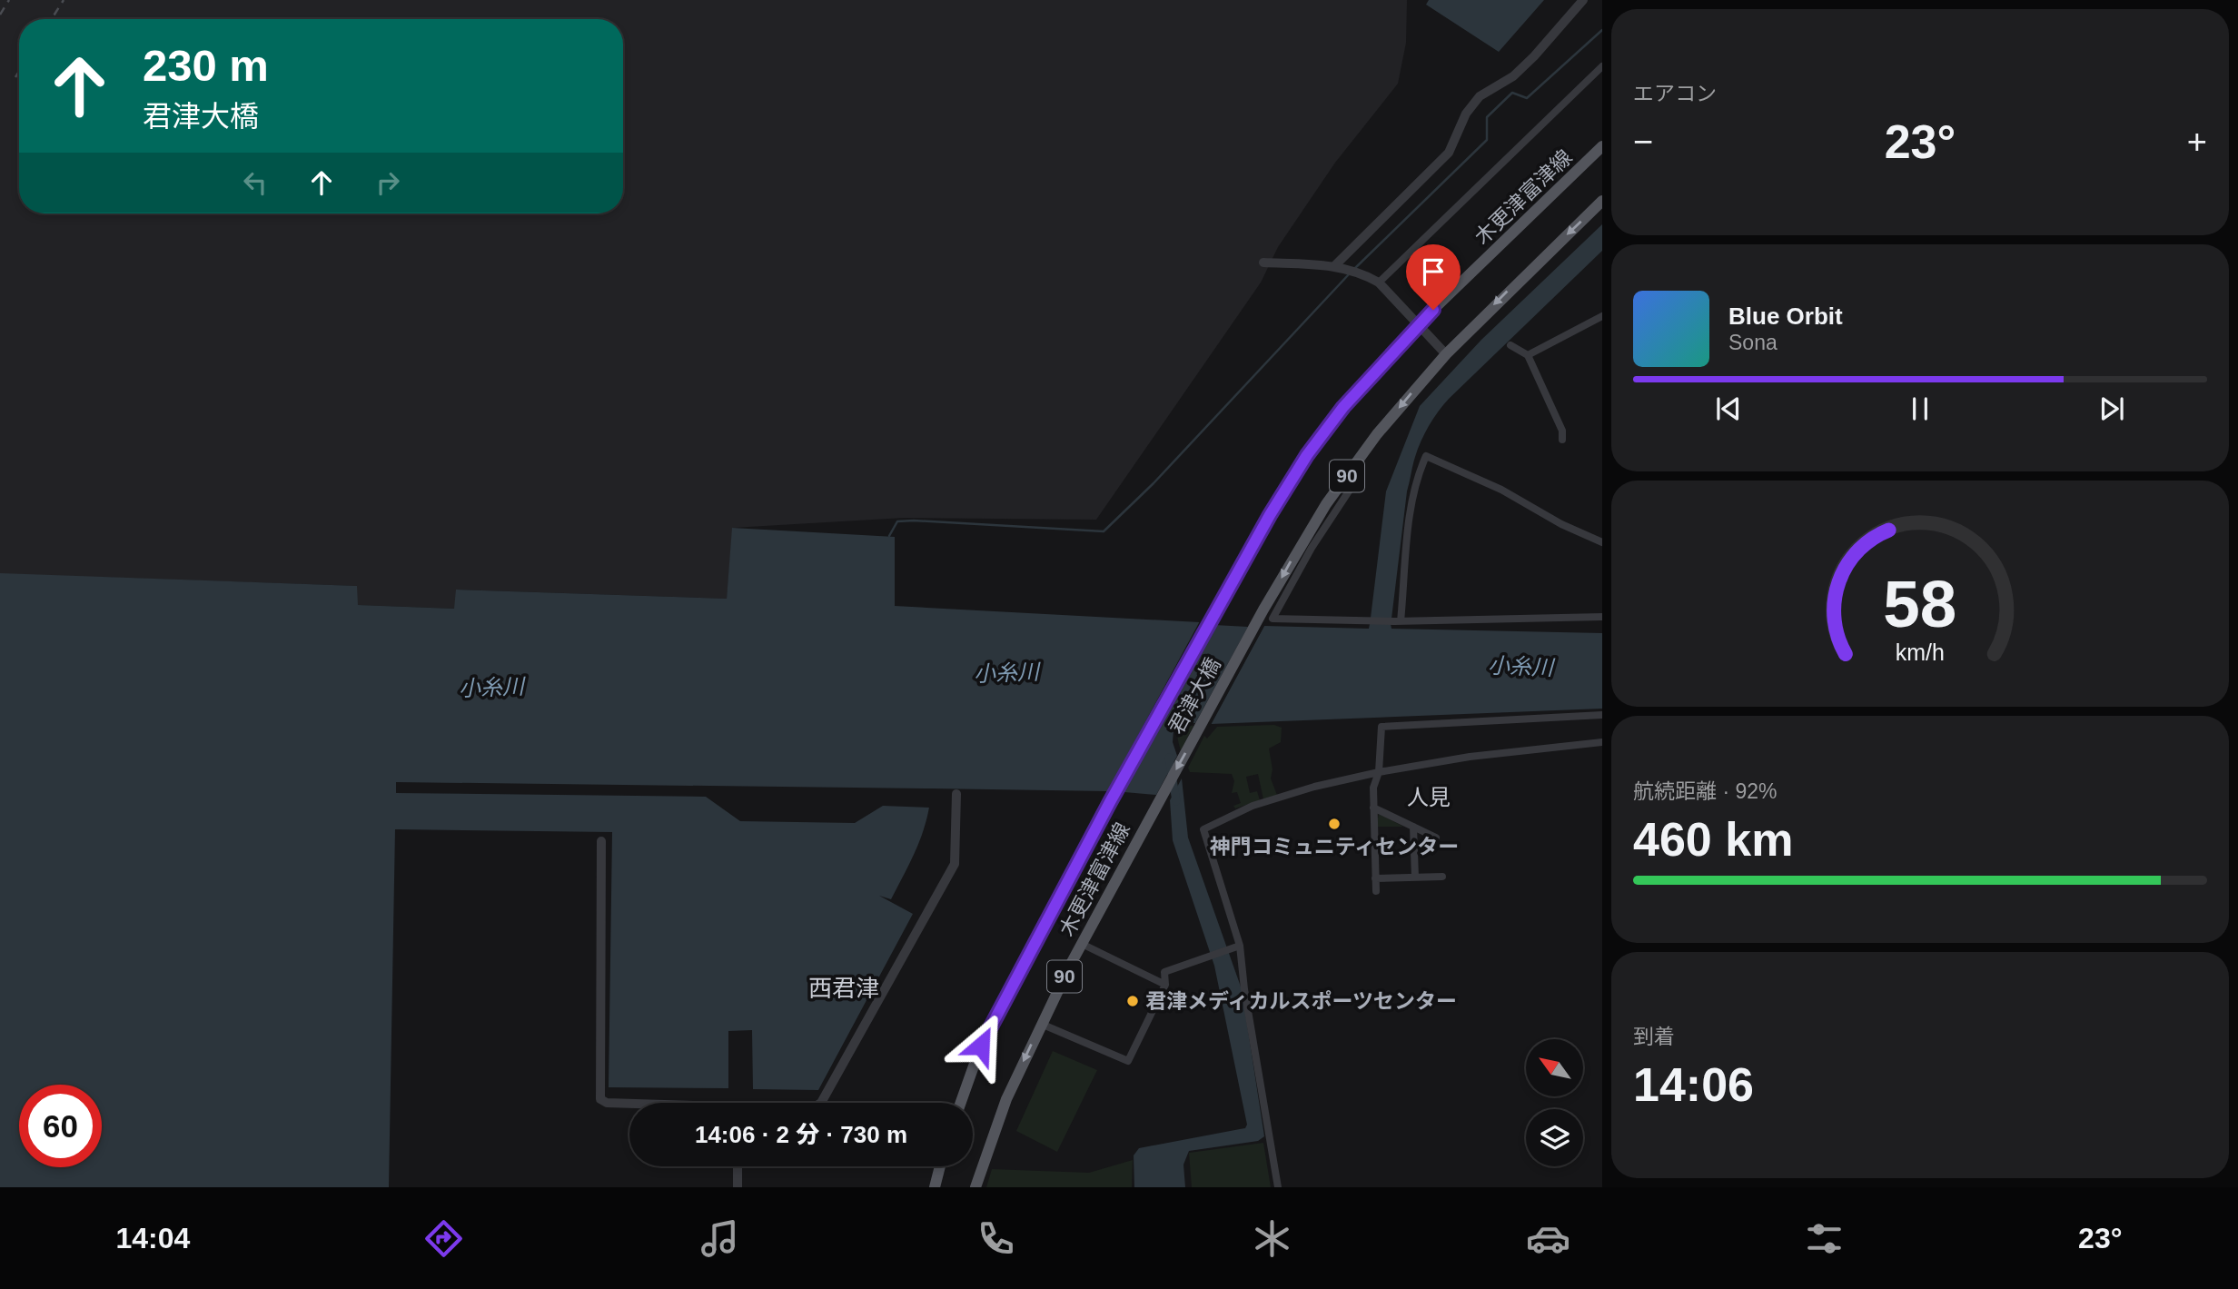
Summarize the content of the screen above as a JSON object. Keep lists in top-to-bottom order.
{
  "streets": {
    "main road": ["木更津富津線", "90", "君津大橋"]
  },
  "crossings": [
    ["木更津富津線", "君津大橋"],
    ["90", "君津大橋"]
  ],
  "districts": ["人見", "西君津"],
  "water": ["小糸川"],
  "places": ["神門コミュニティセンター", "君津メディカルスポーツセンター"],
  "north": "top left",
  "page": {
    "tile": [
      "エアコン",
      ["航続距離 · 92%", "460 km"],
      ["到着", "14:06"]
    ],
    "turn": ["230 m", "君津大橋"],
    "heat": ["−", "23°", "+"],
    "song": ["Blue Orbit", "Sona"],
    "limit": "60",
    "trip": "14:06 · 2 分 · 730 m",
    "tabs": ["14:04", "23°"],
    "gauge": ["58", "km/h"]
  }
}
